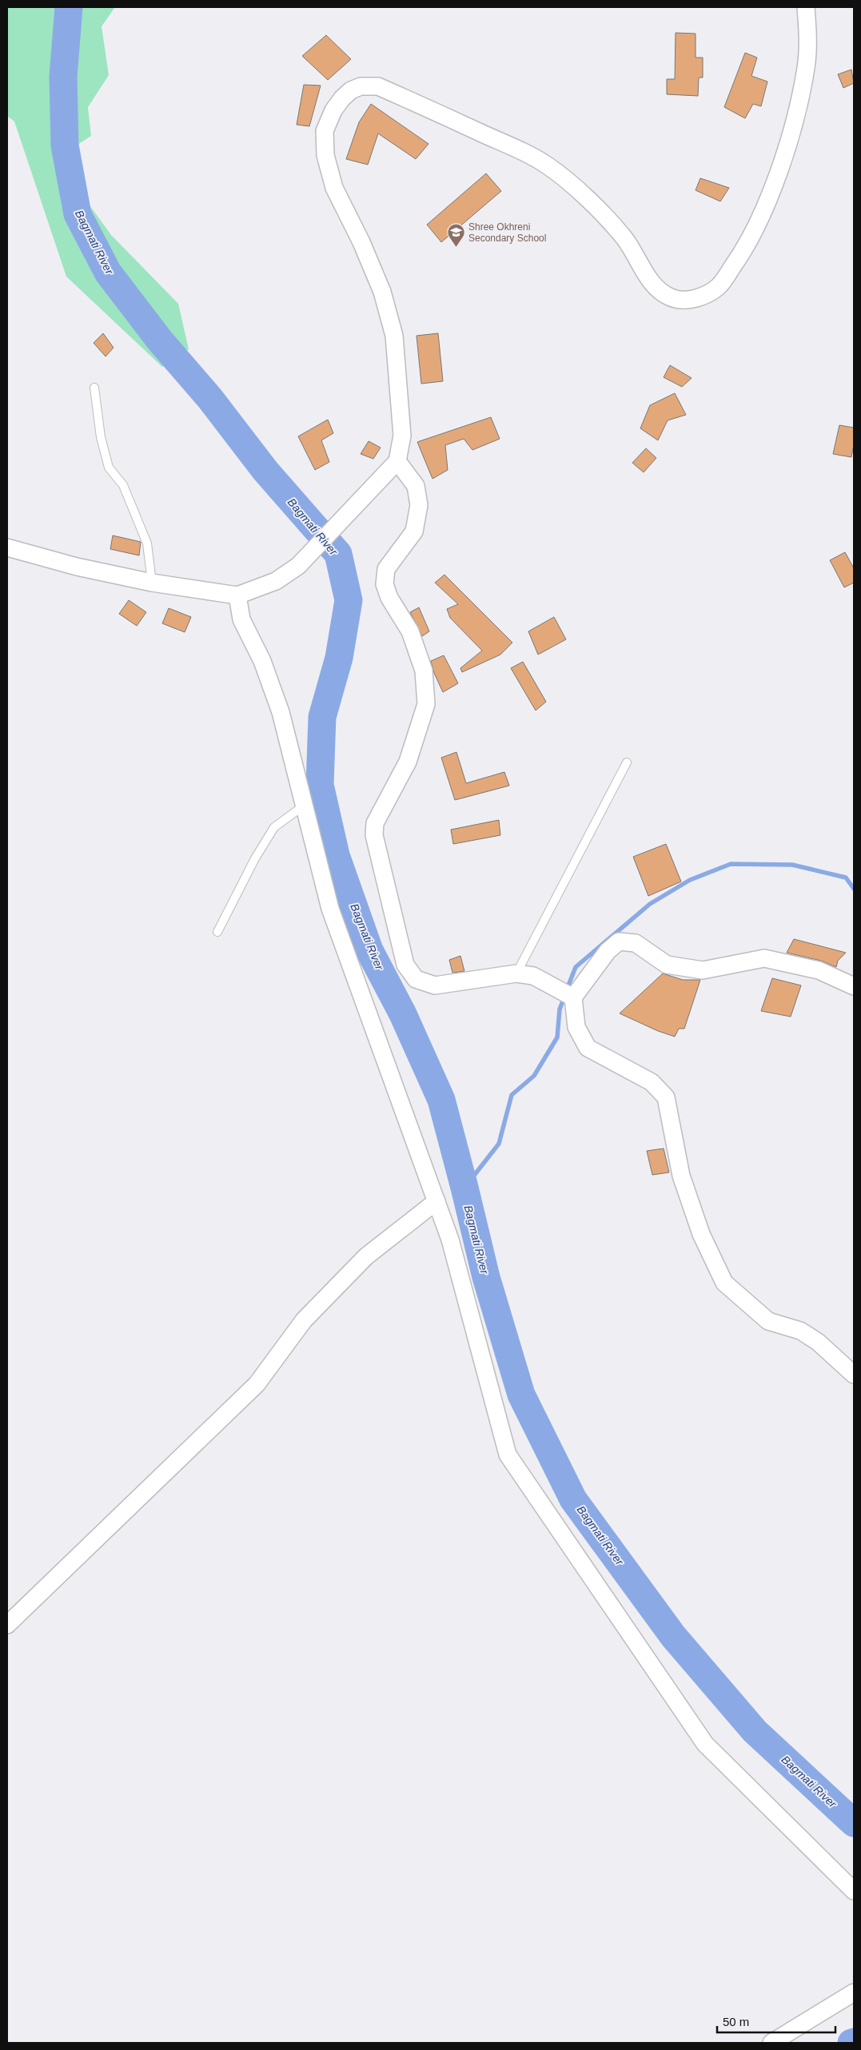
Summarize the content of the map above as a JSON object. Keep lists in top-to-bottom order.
{
  "water": ["Bagmati River"],
  "places": {
    "school or university": ["Shree Okhreni Secondary School"]
  },
  "scale_bar": "50 m"
}
